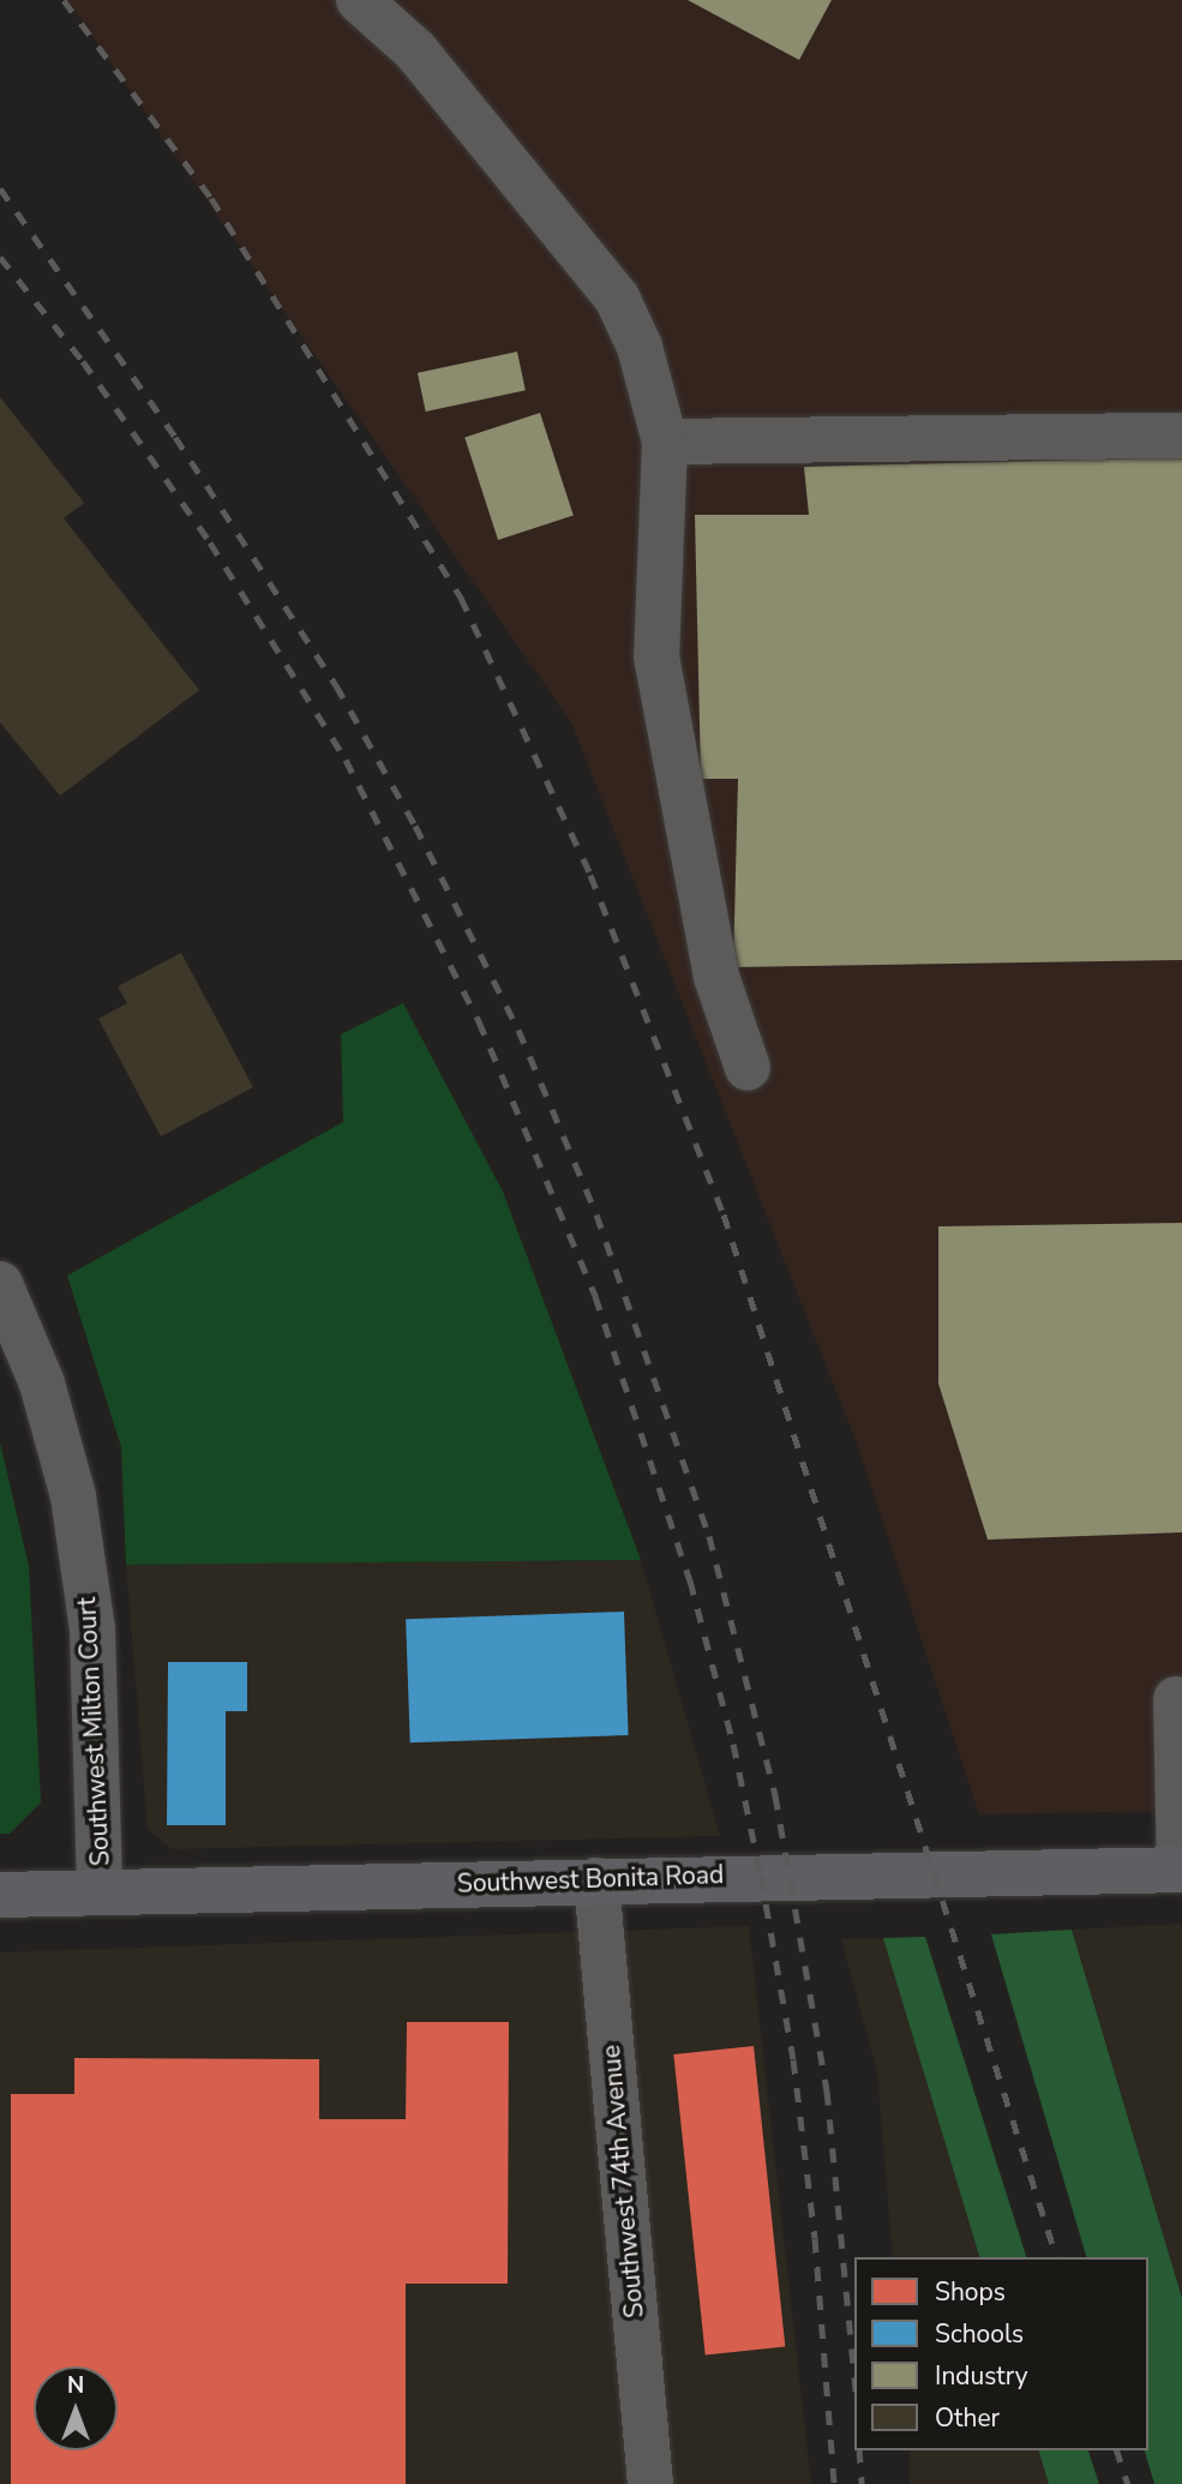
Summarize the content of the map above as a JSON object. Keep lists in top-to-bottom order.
{
  "streets": {
    "main road": ["Southwest Bonita Road"],
    "street": ["Southwest Milton Court", "Southwest 74th Avenue"]
  },
  "crossings": [
    ["Southwest Milton Court", "Southwest Bonita Road"],
    ["Southwest Bonita Road", "Southwest 74th Avenue"]
  ],
  "legend": [
    "Shops",
    "Schools",
    "Industry",
    "Other"
  ],
  "north": "top"
}
